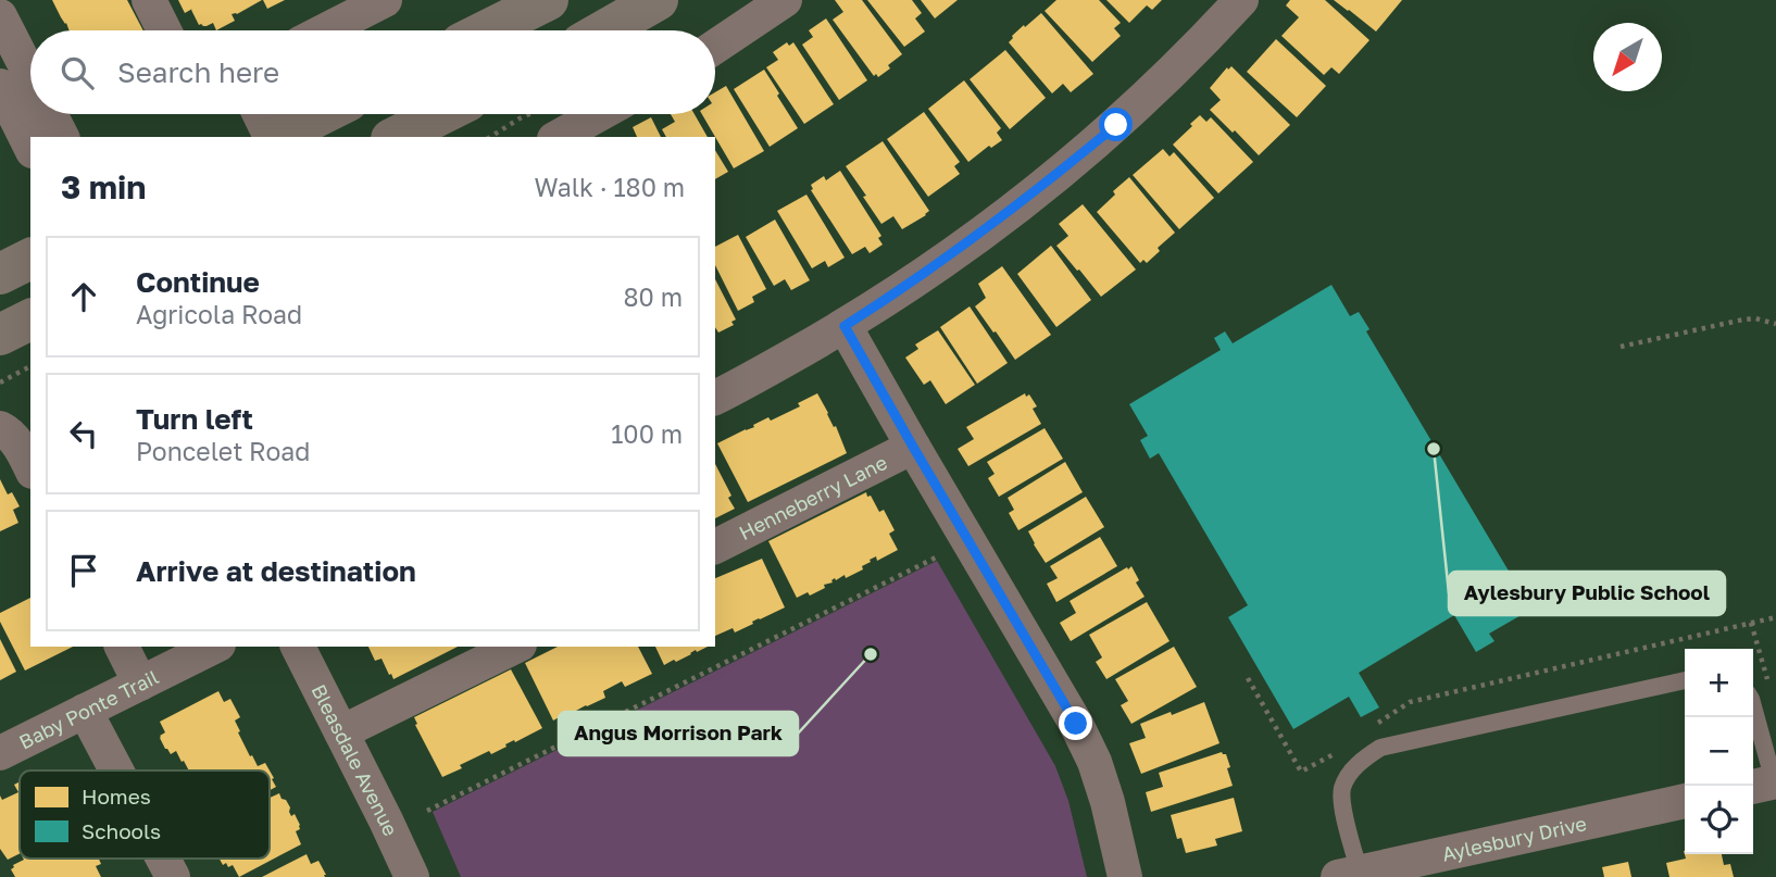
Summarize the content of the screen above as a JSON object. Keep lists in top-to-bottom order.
{
  "streets": {
    "street": [
      "Henneberry Lane",
      "Baby Ponte Trail",
      "Bleasdale Avenue",
      "Aylesbury Drive"
    ]
  },
  "places": ["Aylesbury Public School", "Angus Morrison Park"],
  "legend": ["Homes", "Schools"],
  "north": "bottom left",
  "page": {
    "search": "Search here",
    "heading": ["3 min", "Walk · 180 m"],
    "list": [
      ["Continue", "Agricola Road", "80 m"],
      ["Turn left", "Poncelet Road", "100 m"],
      "Arrive at destination"
    ],
    "map_buttons": ["+", "−"]
  }
}
